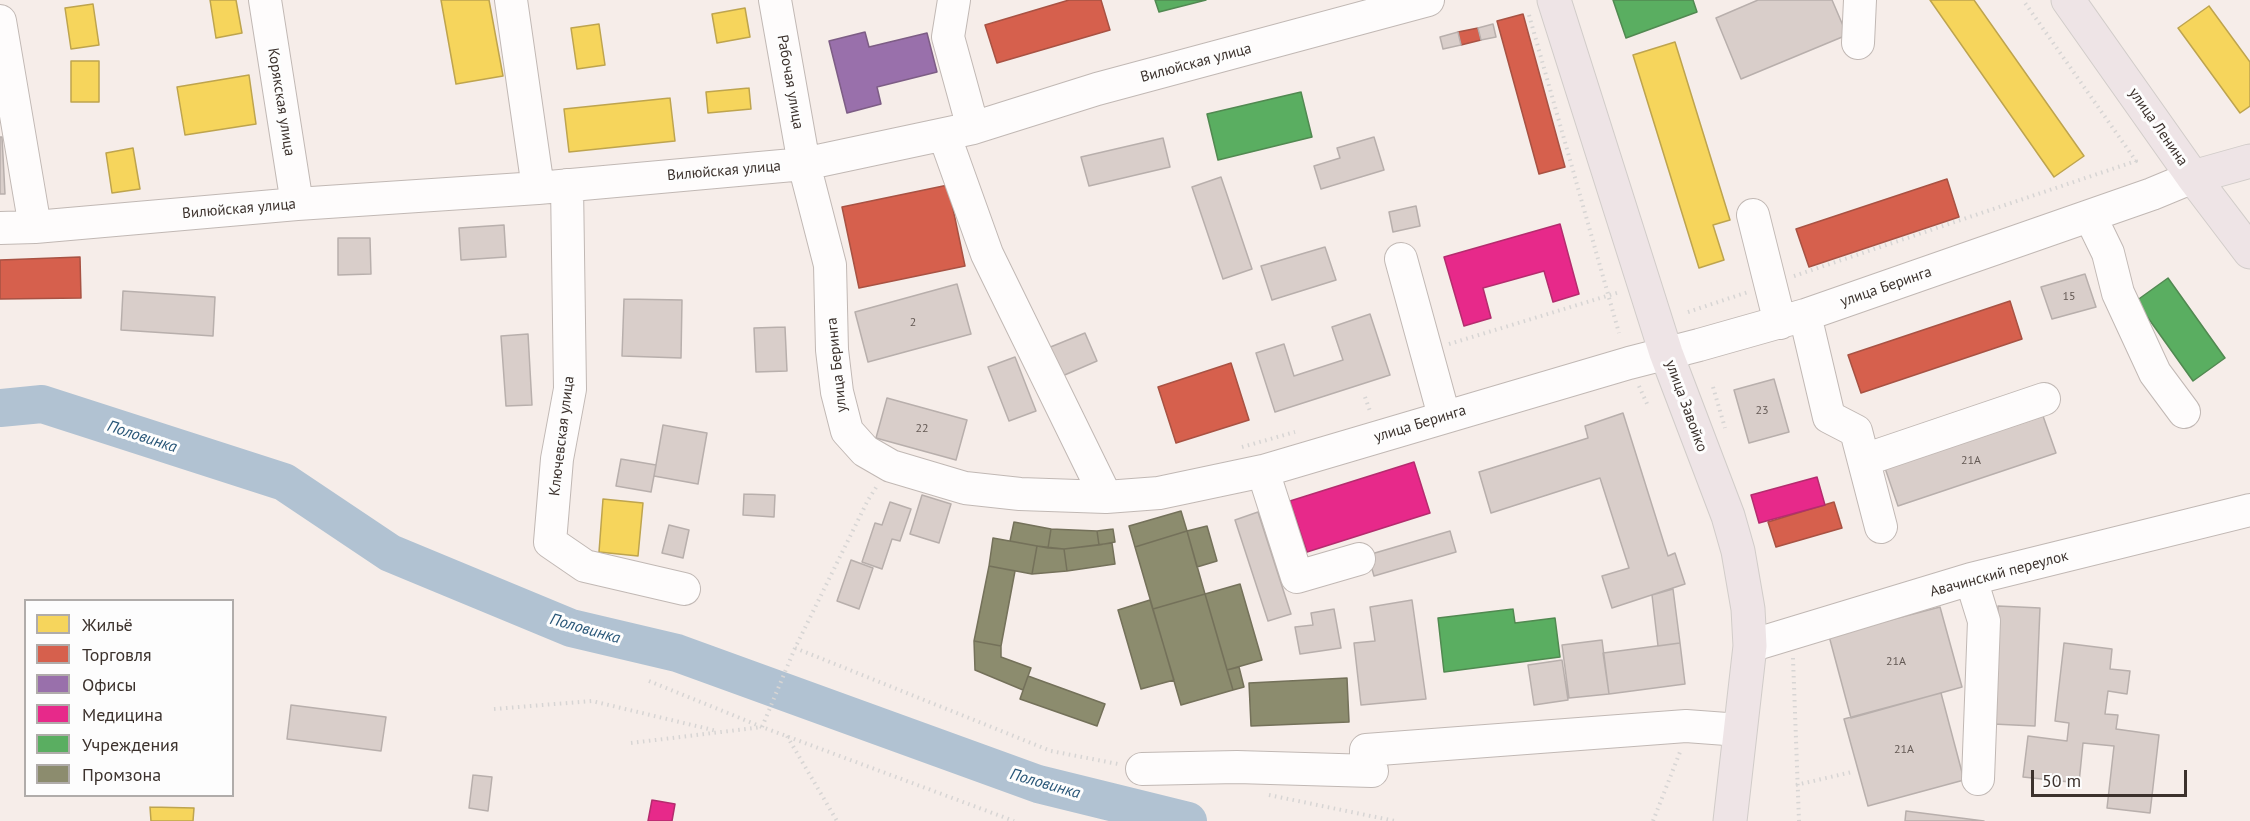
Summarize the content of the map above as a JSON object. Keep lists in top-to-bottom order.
{
  "streets": {
    "main road": ["улица Ленина", "улица Беринга", "улица Завойко"],
    "street": [
      "Вилюйская улица",
      "Рабочая улица",
      "Корякская улица",
      "Ключевская улица",
      "Авачинский переулок"
    ]
  },
  "crossings": [
    ["Вилюйская улица", "Рабочая улица"],
    ["Вилюйская улица", "Корякская улица"],
    ["Вилюйская улица", "улица Беринга"],
    ["Вилюйская улица", "Ключевская улица"],
    ["Рабочая улица", "улица Беринга"],
    ["улица Ленина", "улица Беринга"],
    ["улица Беринга", "улица Завойко"],
    ["улица Завойко", "Авачинский переулок"]
  ],
  "water": ["Половинка"],
  "house_numbers": [
    "15",
    "2",
    "23",
    "22",
    "21А",
    "21А",
    "21А"
  ],
  "legend": [
    "Жильё",
    "Торговля",
    "Офисы",
    "Медицина",
    "Учреждения",
    "Промзона"
  ],
  "scale_bar": "50 m"
}
